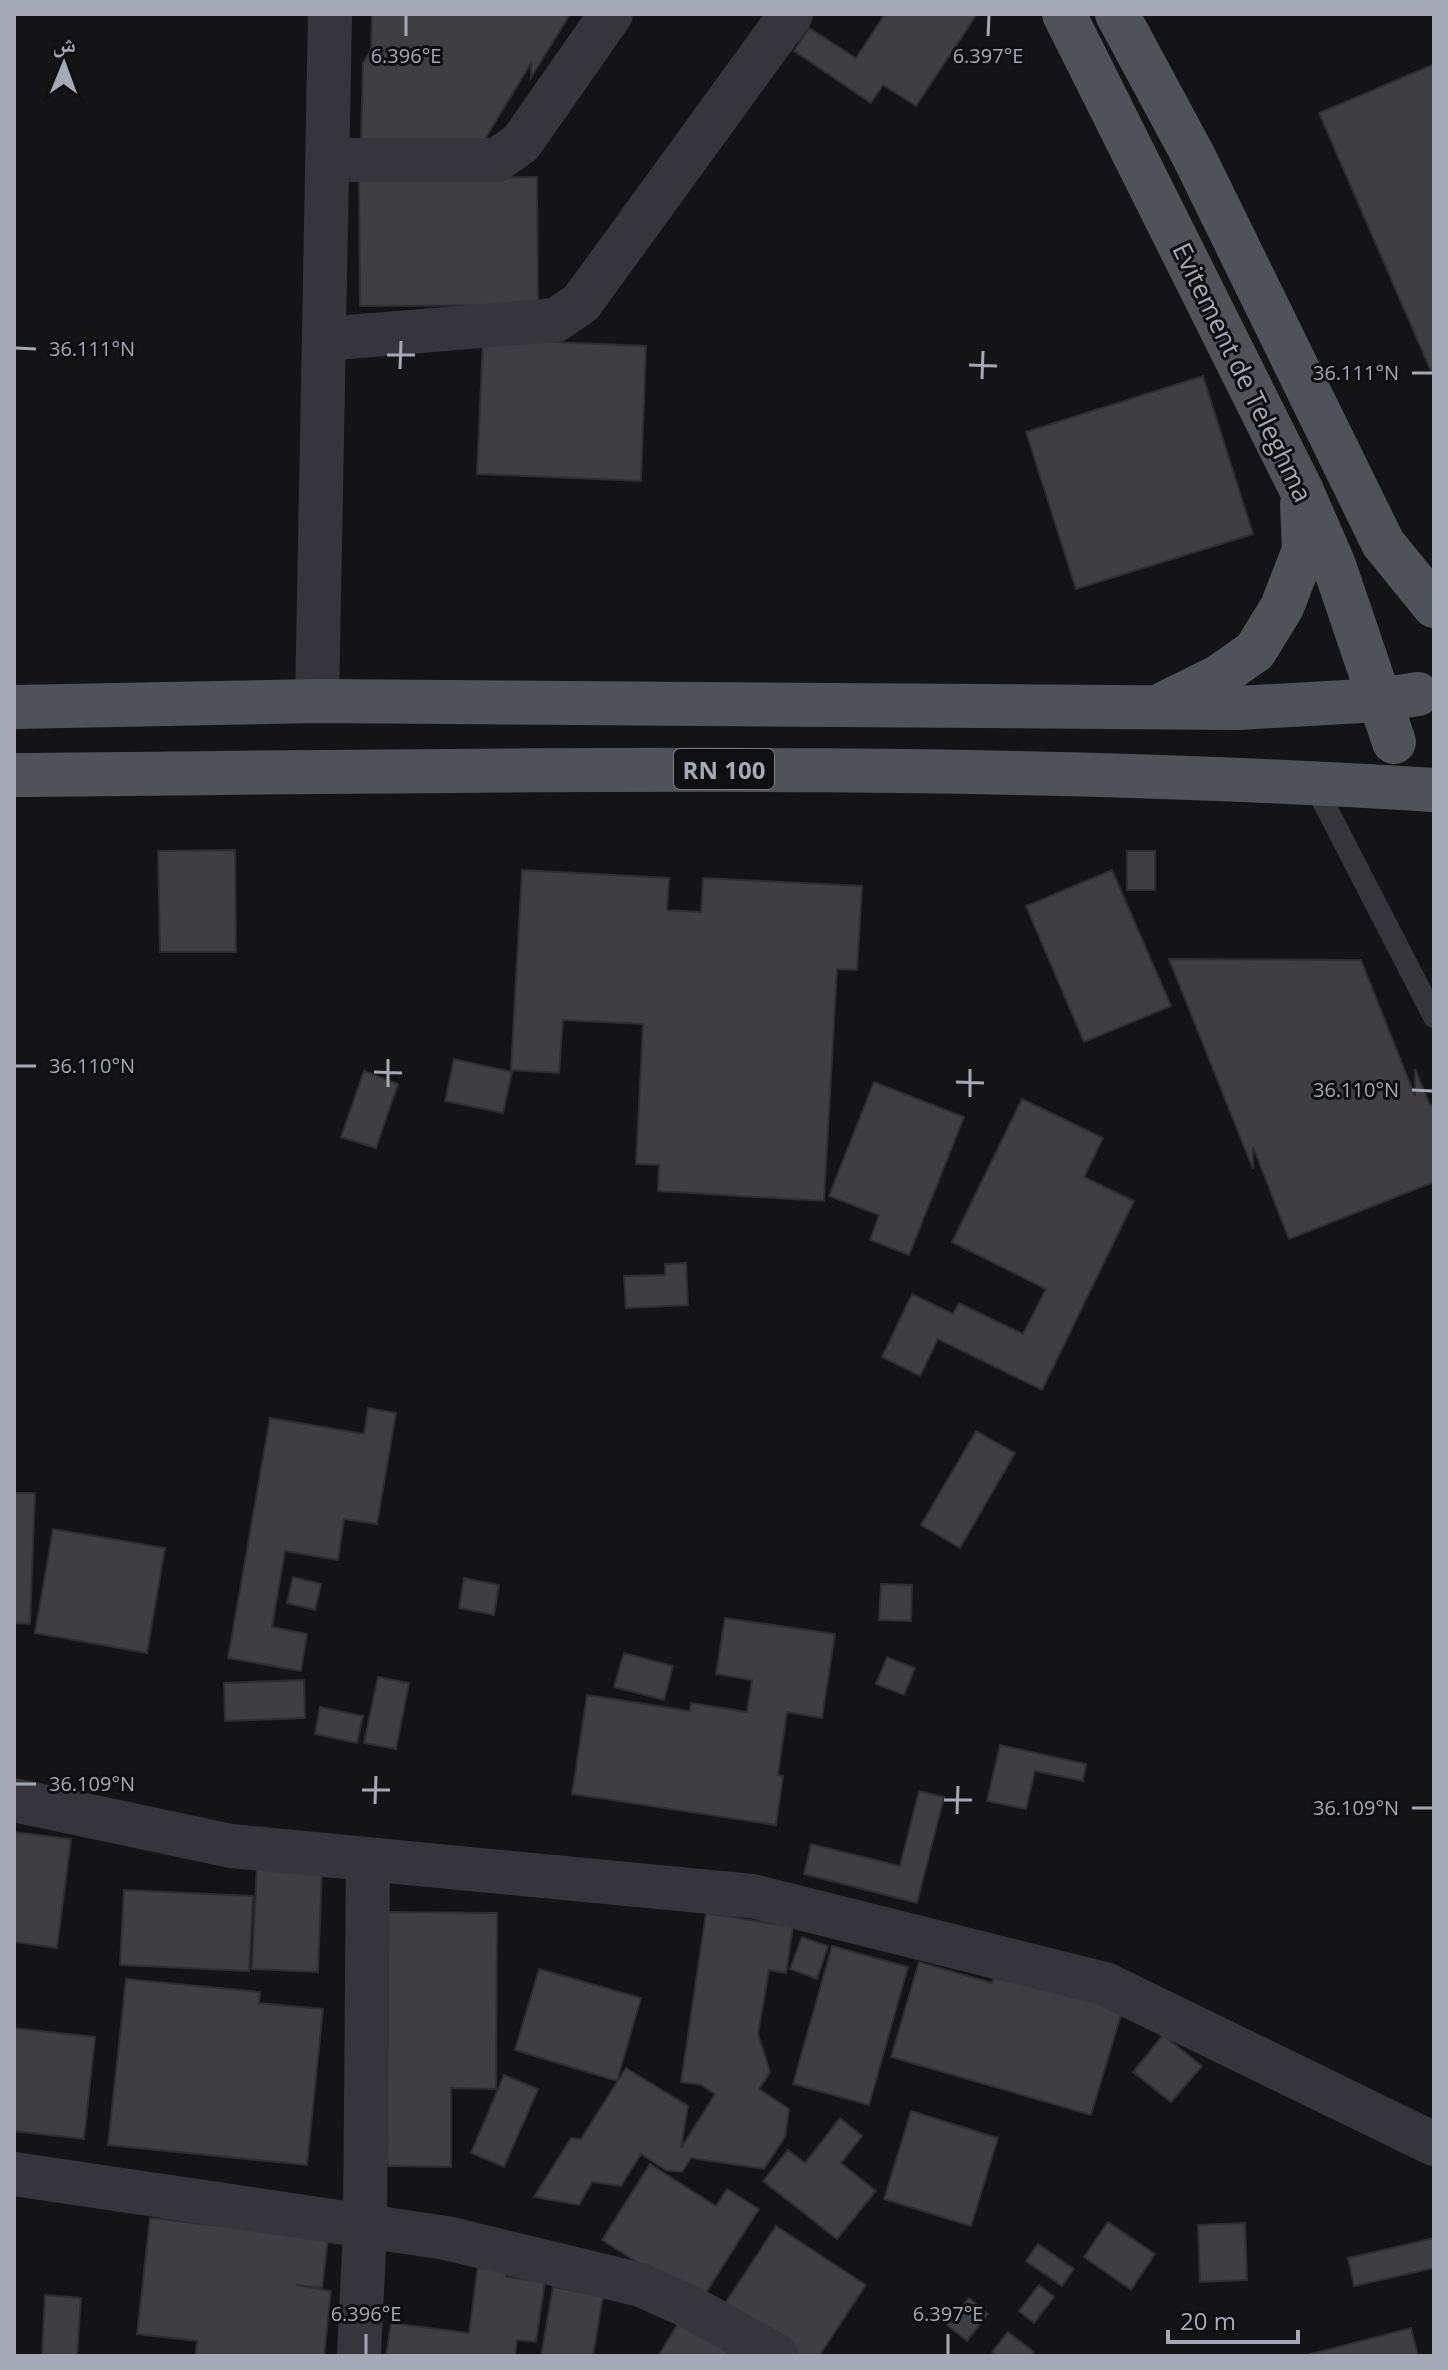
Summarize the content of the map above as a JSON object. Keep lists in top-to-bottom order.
{
  "streets": {
    "main road": ["Evitement de Teleghma", "RN 100"]
  },
  "scale_bar": "20 m",
  "north": "top",
  "coordinates": [
    "6.396°E",
    "6.397°E",
    "36.111°N",
    "36.110°N",
    "36.109°N"
  ]
}
